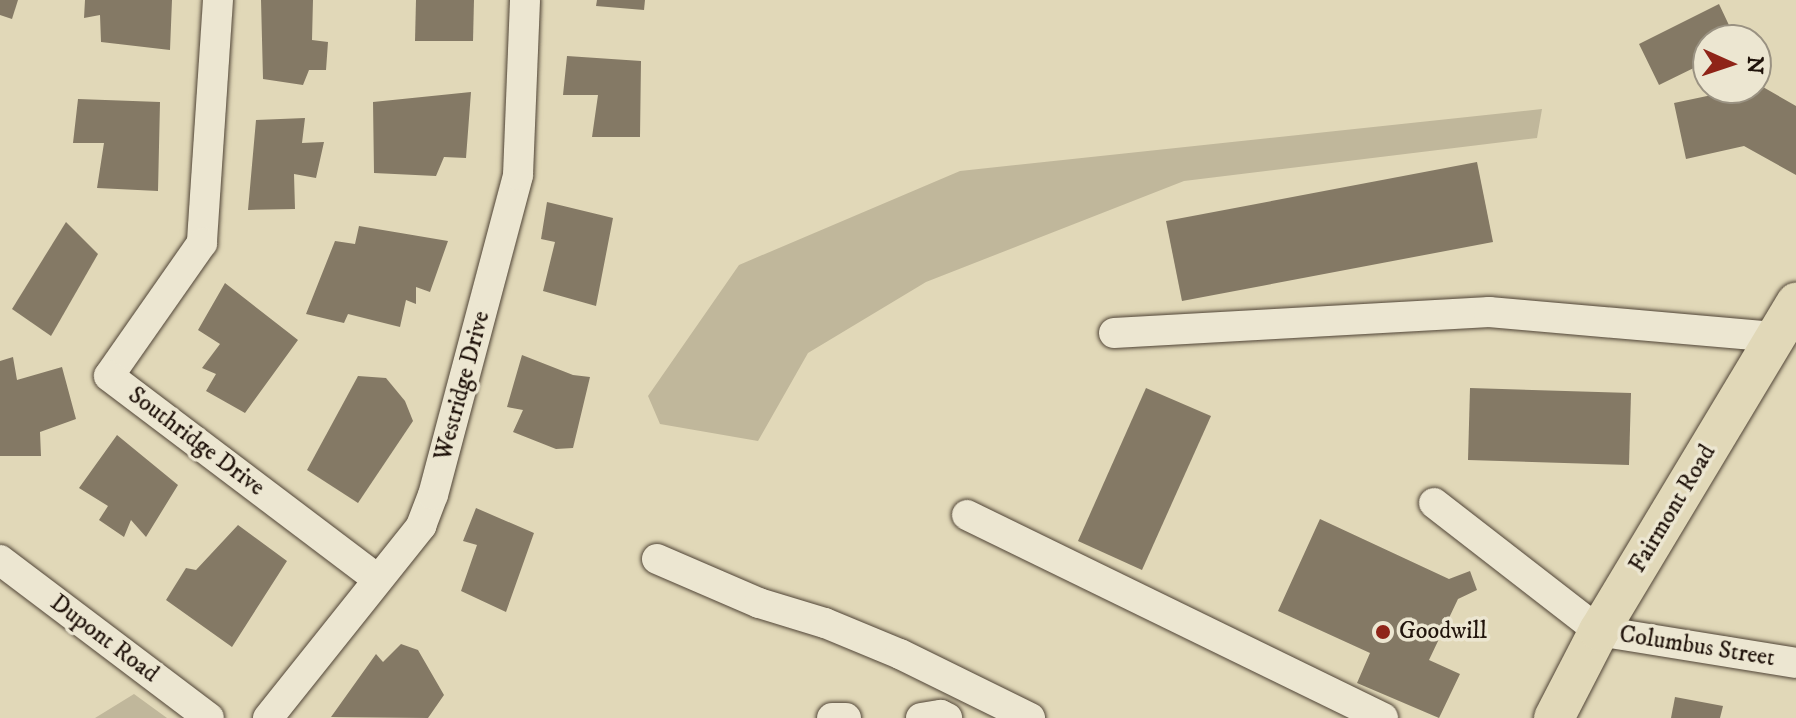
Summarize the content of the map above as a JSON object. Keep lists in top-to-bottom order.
{
  "streets": {
    "main road": ["Fairmont Road"],
    "street": [
      "Westridge Drive",
      "Southridge Drive",
      "Dupont Road",
      "Columbus Street"
    ]
  },
  "crossings": [
    ["Westridge Drive", "Southridge Drive"],
    ["Fairmont Road", "Columbus Street"]
  ],
  "places": ["Goodwill"],
  "north": "right"
}
